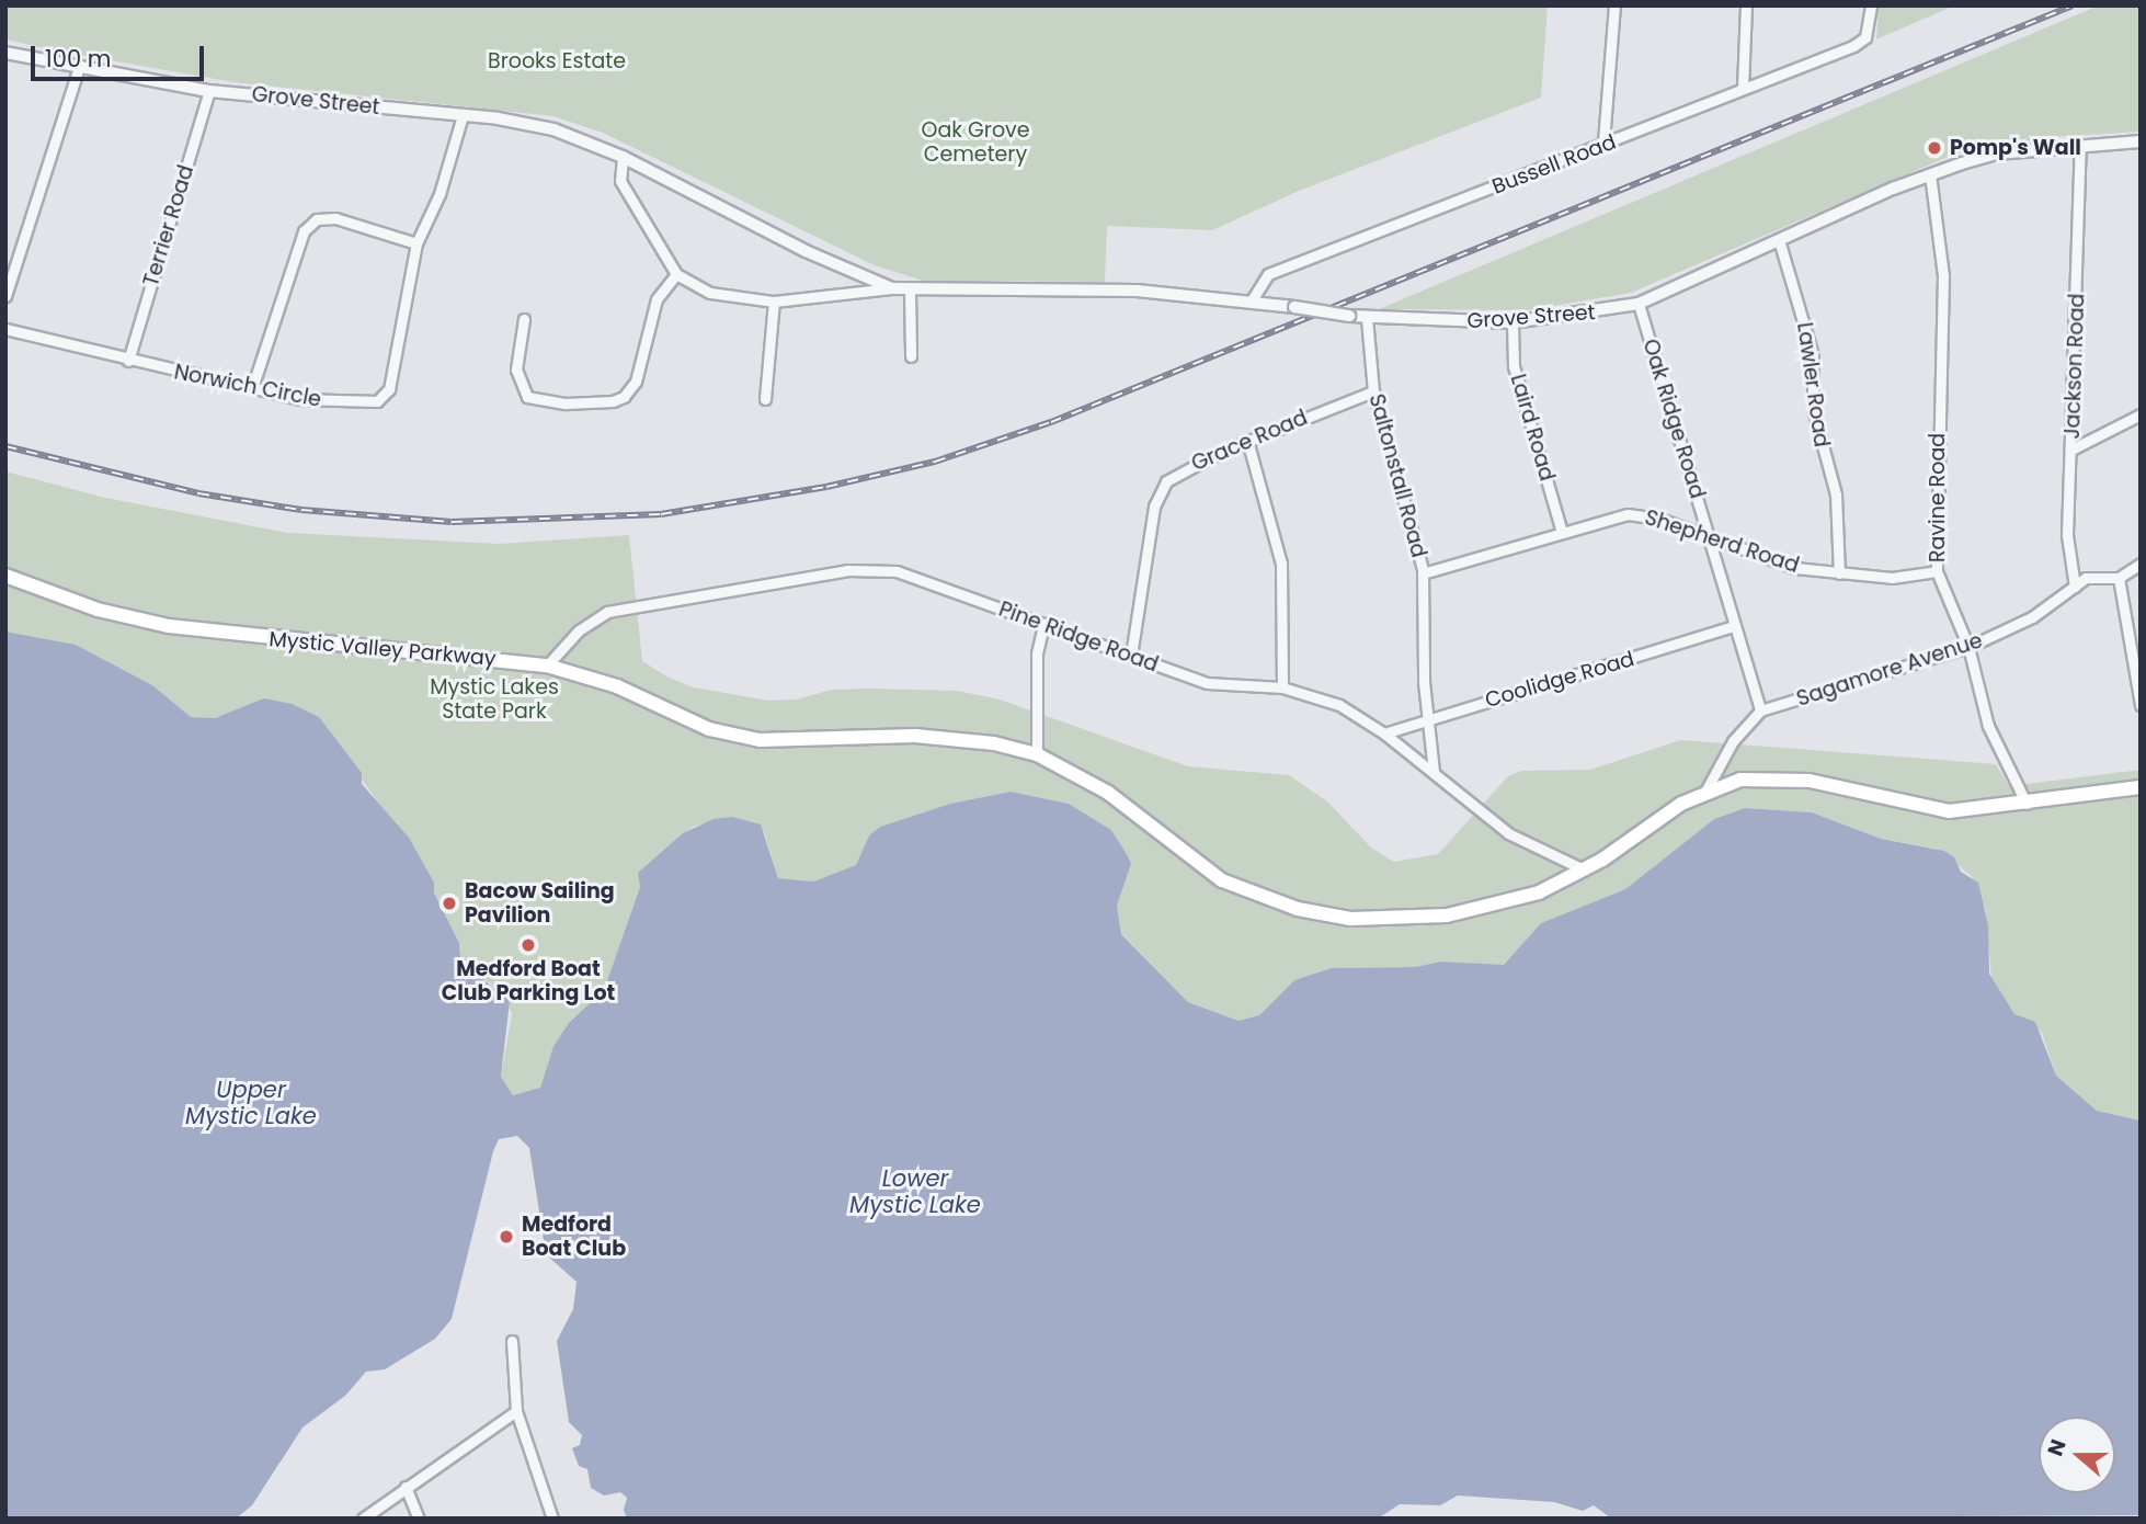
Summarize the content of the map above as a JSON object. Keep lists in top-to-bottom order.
{
  "streets": {
    "main road": ["Mystic Valley Parkway"],
    "street": [
      "Grove Street",
      "Bussell Road",
      "Terrier Road",
      "Jackson Road",
      "Lawler Road",
      "Norwich Circle",
      "Oak Ridge Road",
      "Laird Road",
      "Grace Road",
      "Saltonstall Road",
      "Ravine Road",
      "Shepherd Road",
      "Pine Ridge Road",
      "Sagamore Avenue",
      "Coolidge Road"
    ]
  },
  "crossings": [
    ["Grove Street", "Bussell Road"],
    ["Grove Street", "Terrier Road"],
    ["Grove Street", "Jackson Road"],
    ["Grove Street", "Lawler Road"],
    ["Grove Street", "Norwich Circle"],
    ["Grove Street", "Oak Ridge Road"],
    ["Grove Street", "Laird Road"],
    ["Grove Street", "Saltonstall Road"],
    ["Grove Street", "Ravine Road"],
    ["Terrier Road", "Norwich Circle"],
    ["Jackson Road", "Sagamore Avenue"],
    ["Lawler Road", "Shepherd Road"],
    ["Oak Ridge Road", "Shepherd Road"],
    ["Oak Ridge Road", "Sagamore Avenue"],
    ["Oak Ridge Road", "Coolidge Road"],
    ["Laird Road", "Shepherd Road"],
    ["Grace Road", "Saltonstall Road"],
    ["Grace Road", "Pine Ridge Road"],
    ["Saltonstall Road", "Shepherd Road"],
    ["Saltonstall Road", "Pine Ridge Road"],
    ["Saltonstall Road", "Coolidge Road"],
    ["Ravine Road", "Shepherd Road"],
    ["Ravine Road", "Mystic Valley Parkway"],
    ["Ravine Road", "Sagamore Avenue"],
    ["Pine Ridge Road", "Mystic Valley Parkway"],
    ["Pine Ridge Road", "Coolidge Road"]
  ],
  "water": ["Upper Mystic Lake", "Lower Mystic Lake"],
  "parks": ["Brooks Estate", "Oak Grove Cemetery", "Mystic Lakes State Park"],
  "places": [
    "Pomp's Wall",
    "Bacow Sailing Pavilion",
    "Medford Boat Club Parking Lot",
    "Medford Boat Club"
  ],
  "scale_bar": "100 m",
  "north": "left"
}
